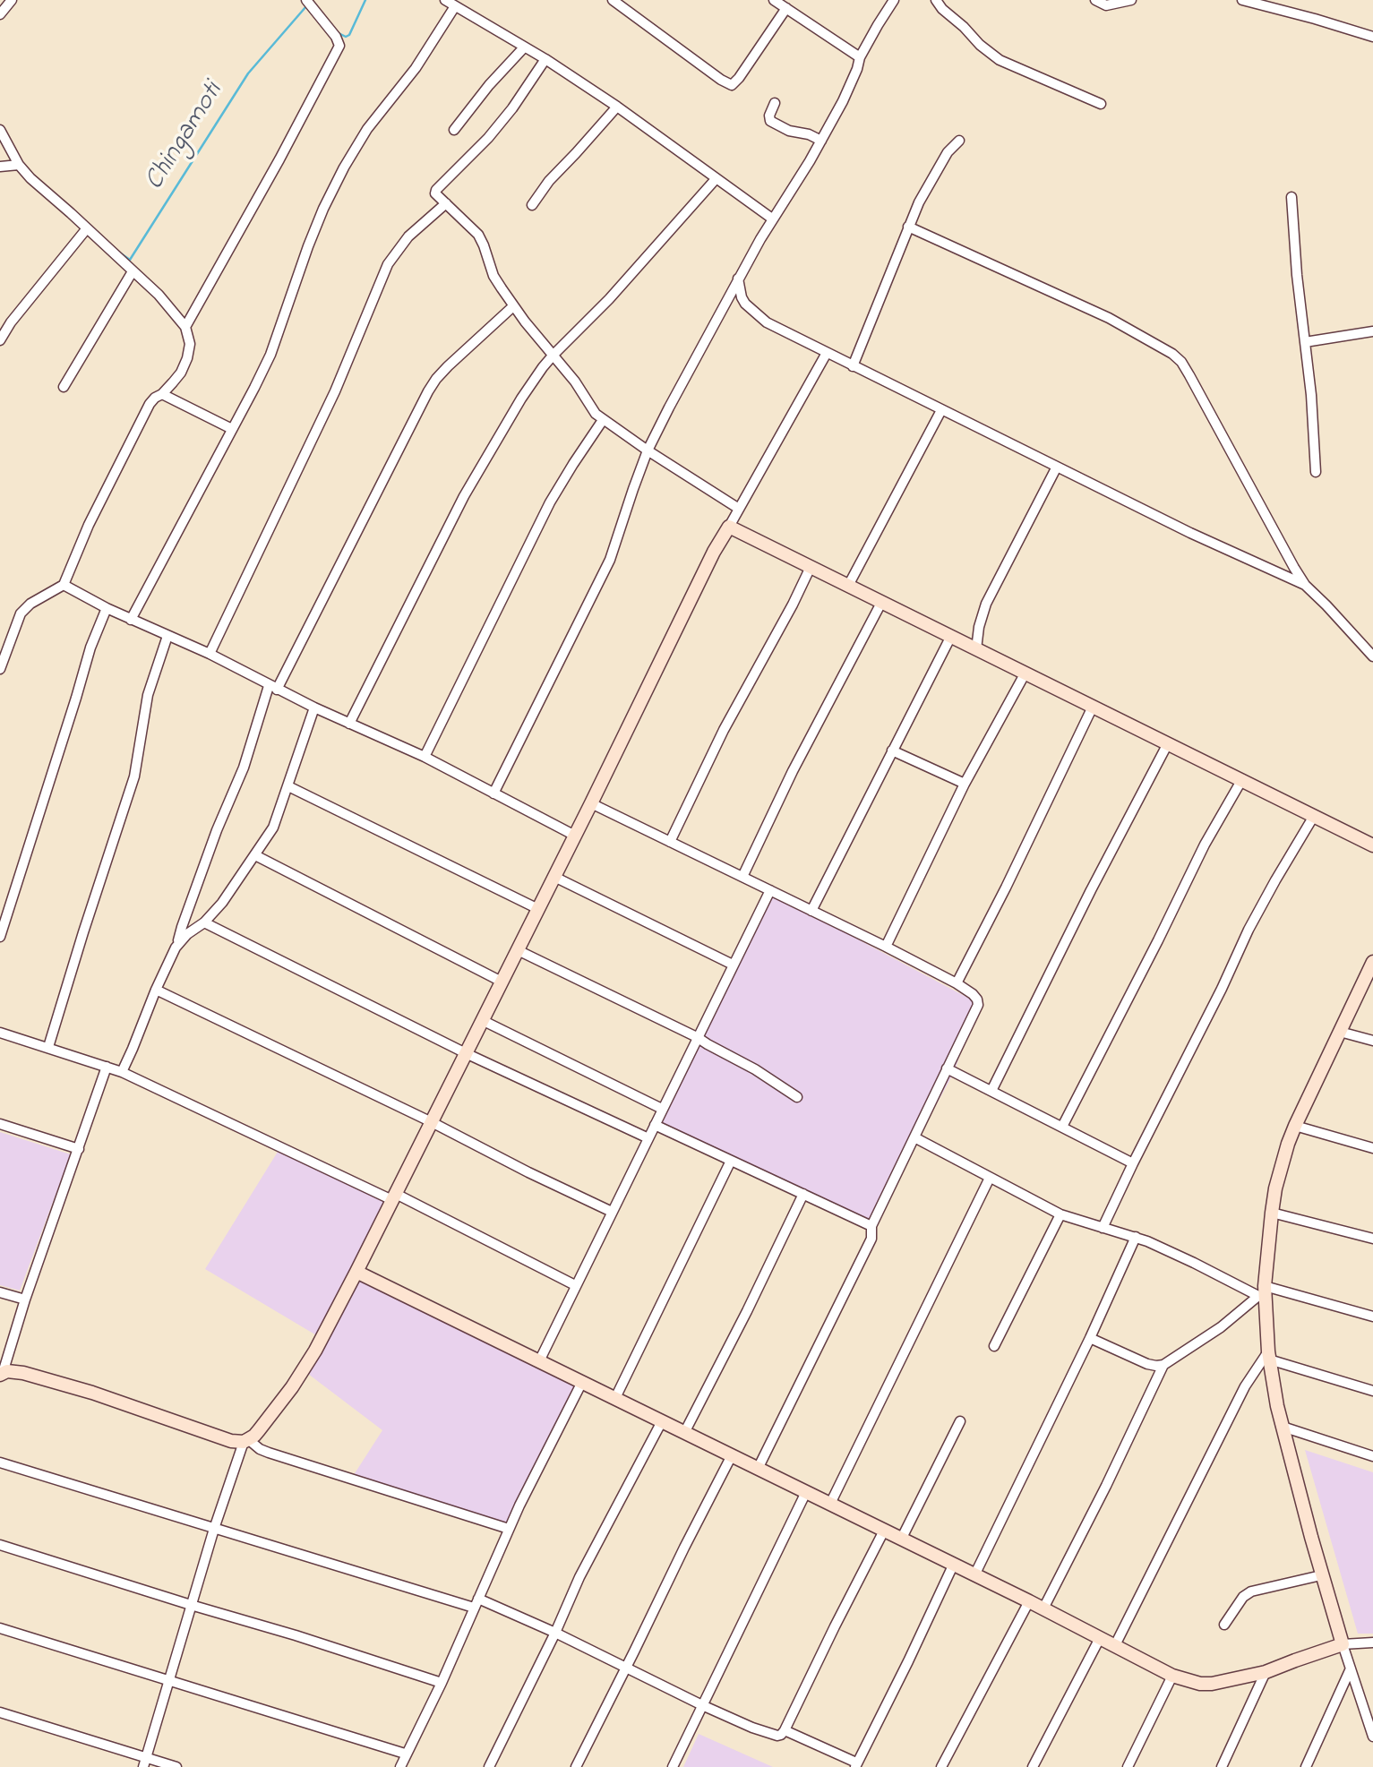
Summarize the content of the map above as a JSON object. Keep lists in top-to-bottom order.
{
  "water": ["Chingamoti"]
}
